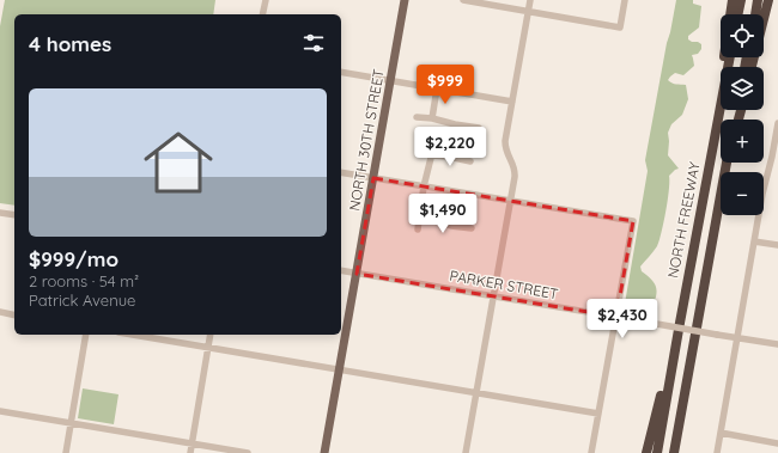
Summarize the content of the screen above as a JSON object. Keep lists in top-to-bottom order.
{
  "streets": {
    "highway": ["NORTH FREEWAY"],
    "main road": ["NORTH 30TH STREET"],
    "street": ["PARKER STREET"]
  },
  "crossings": [
    ["NORTH 30TH STREET", "PARKER STREET"]
  ],
  "page": {
    "map_buttons": ["+", "−"],
    "heading": "4 homes",
    "price": [
      "$999",
      "$2,220",
      "$1,490",
      "$2,430"
    ],
    "list": [
      {
        "name": "$999/mo",
        "note": "2 rooms · 54 m² · Patrick Avenue"
      }
    ]
  }
}
